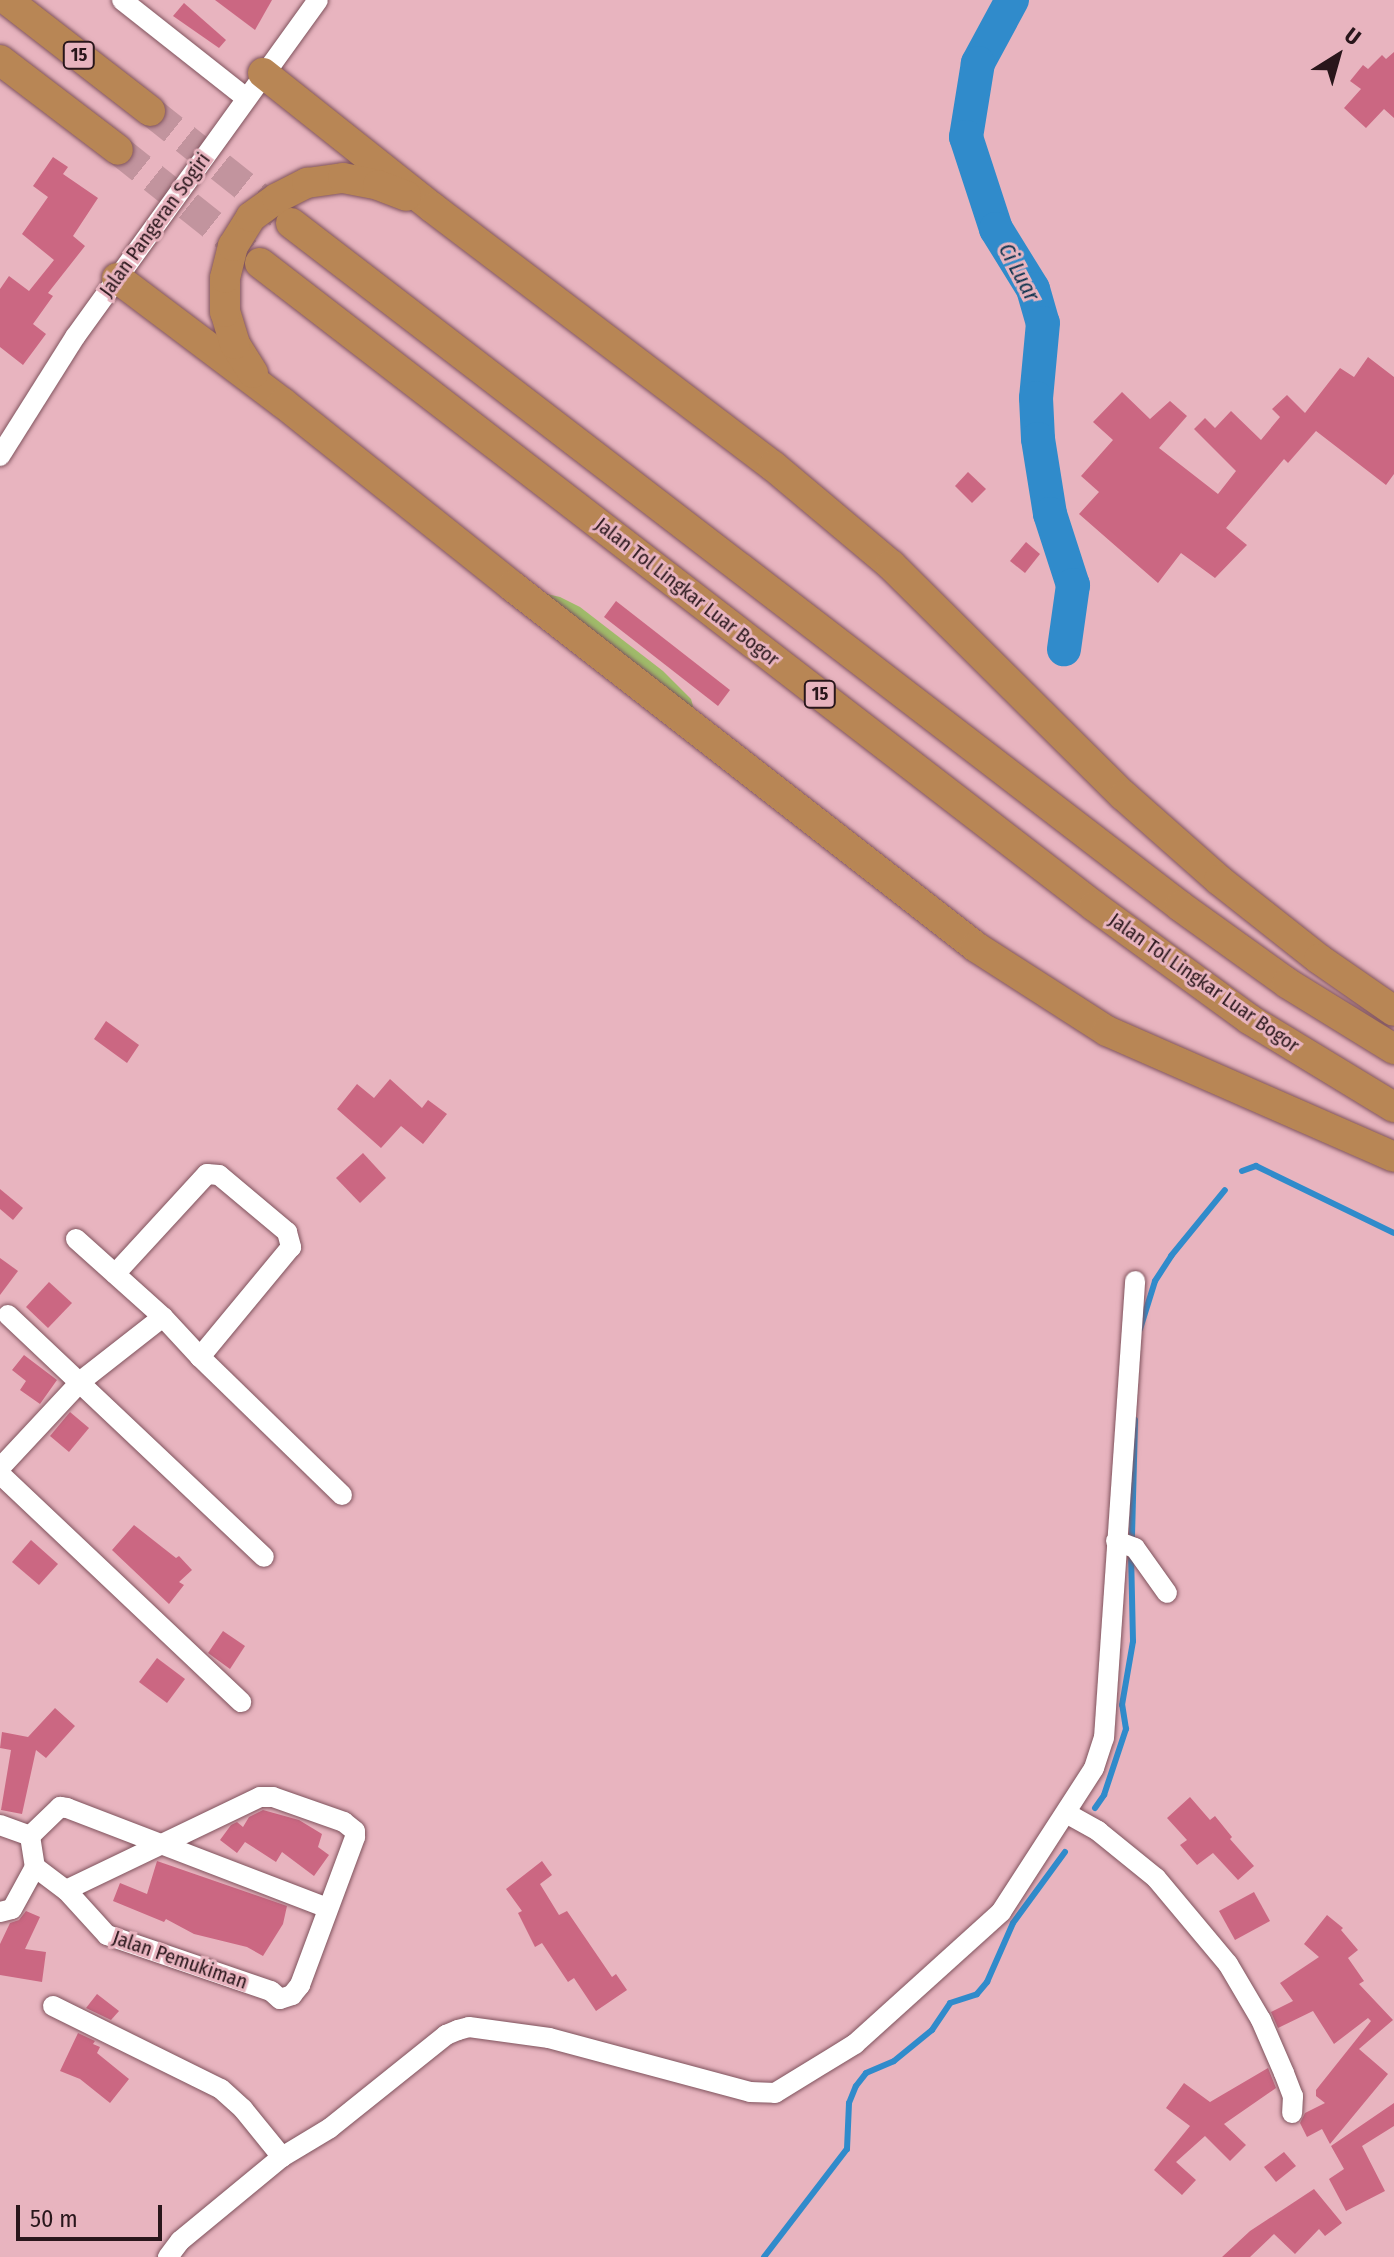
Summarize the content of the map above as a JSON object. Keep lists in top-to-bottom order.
{
  "streets": {
    "highway": ["15", "Jalan Tol Lingkar Luar Bogor"],
    "street": ["Jalan Pangeran Sogiri", "Jalan Pemukiman"]
  },
  "water": ["Ci Luar"],
  "scale_bar": "50 m",
  "north": "top right"
}
